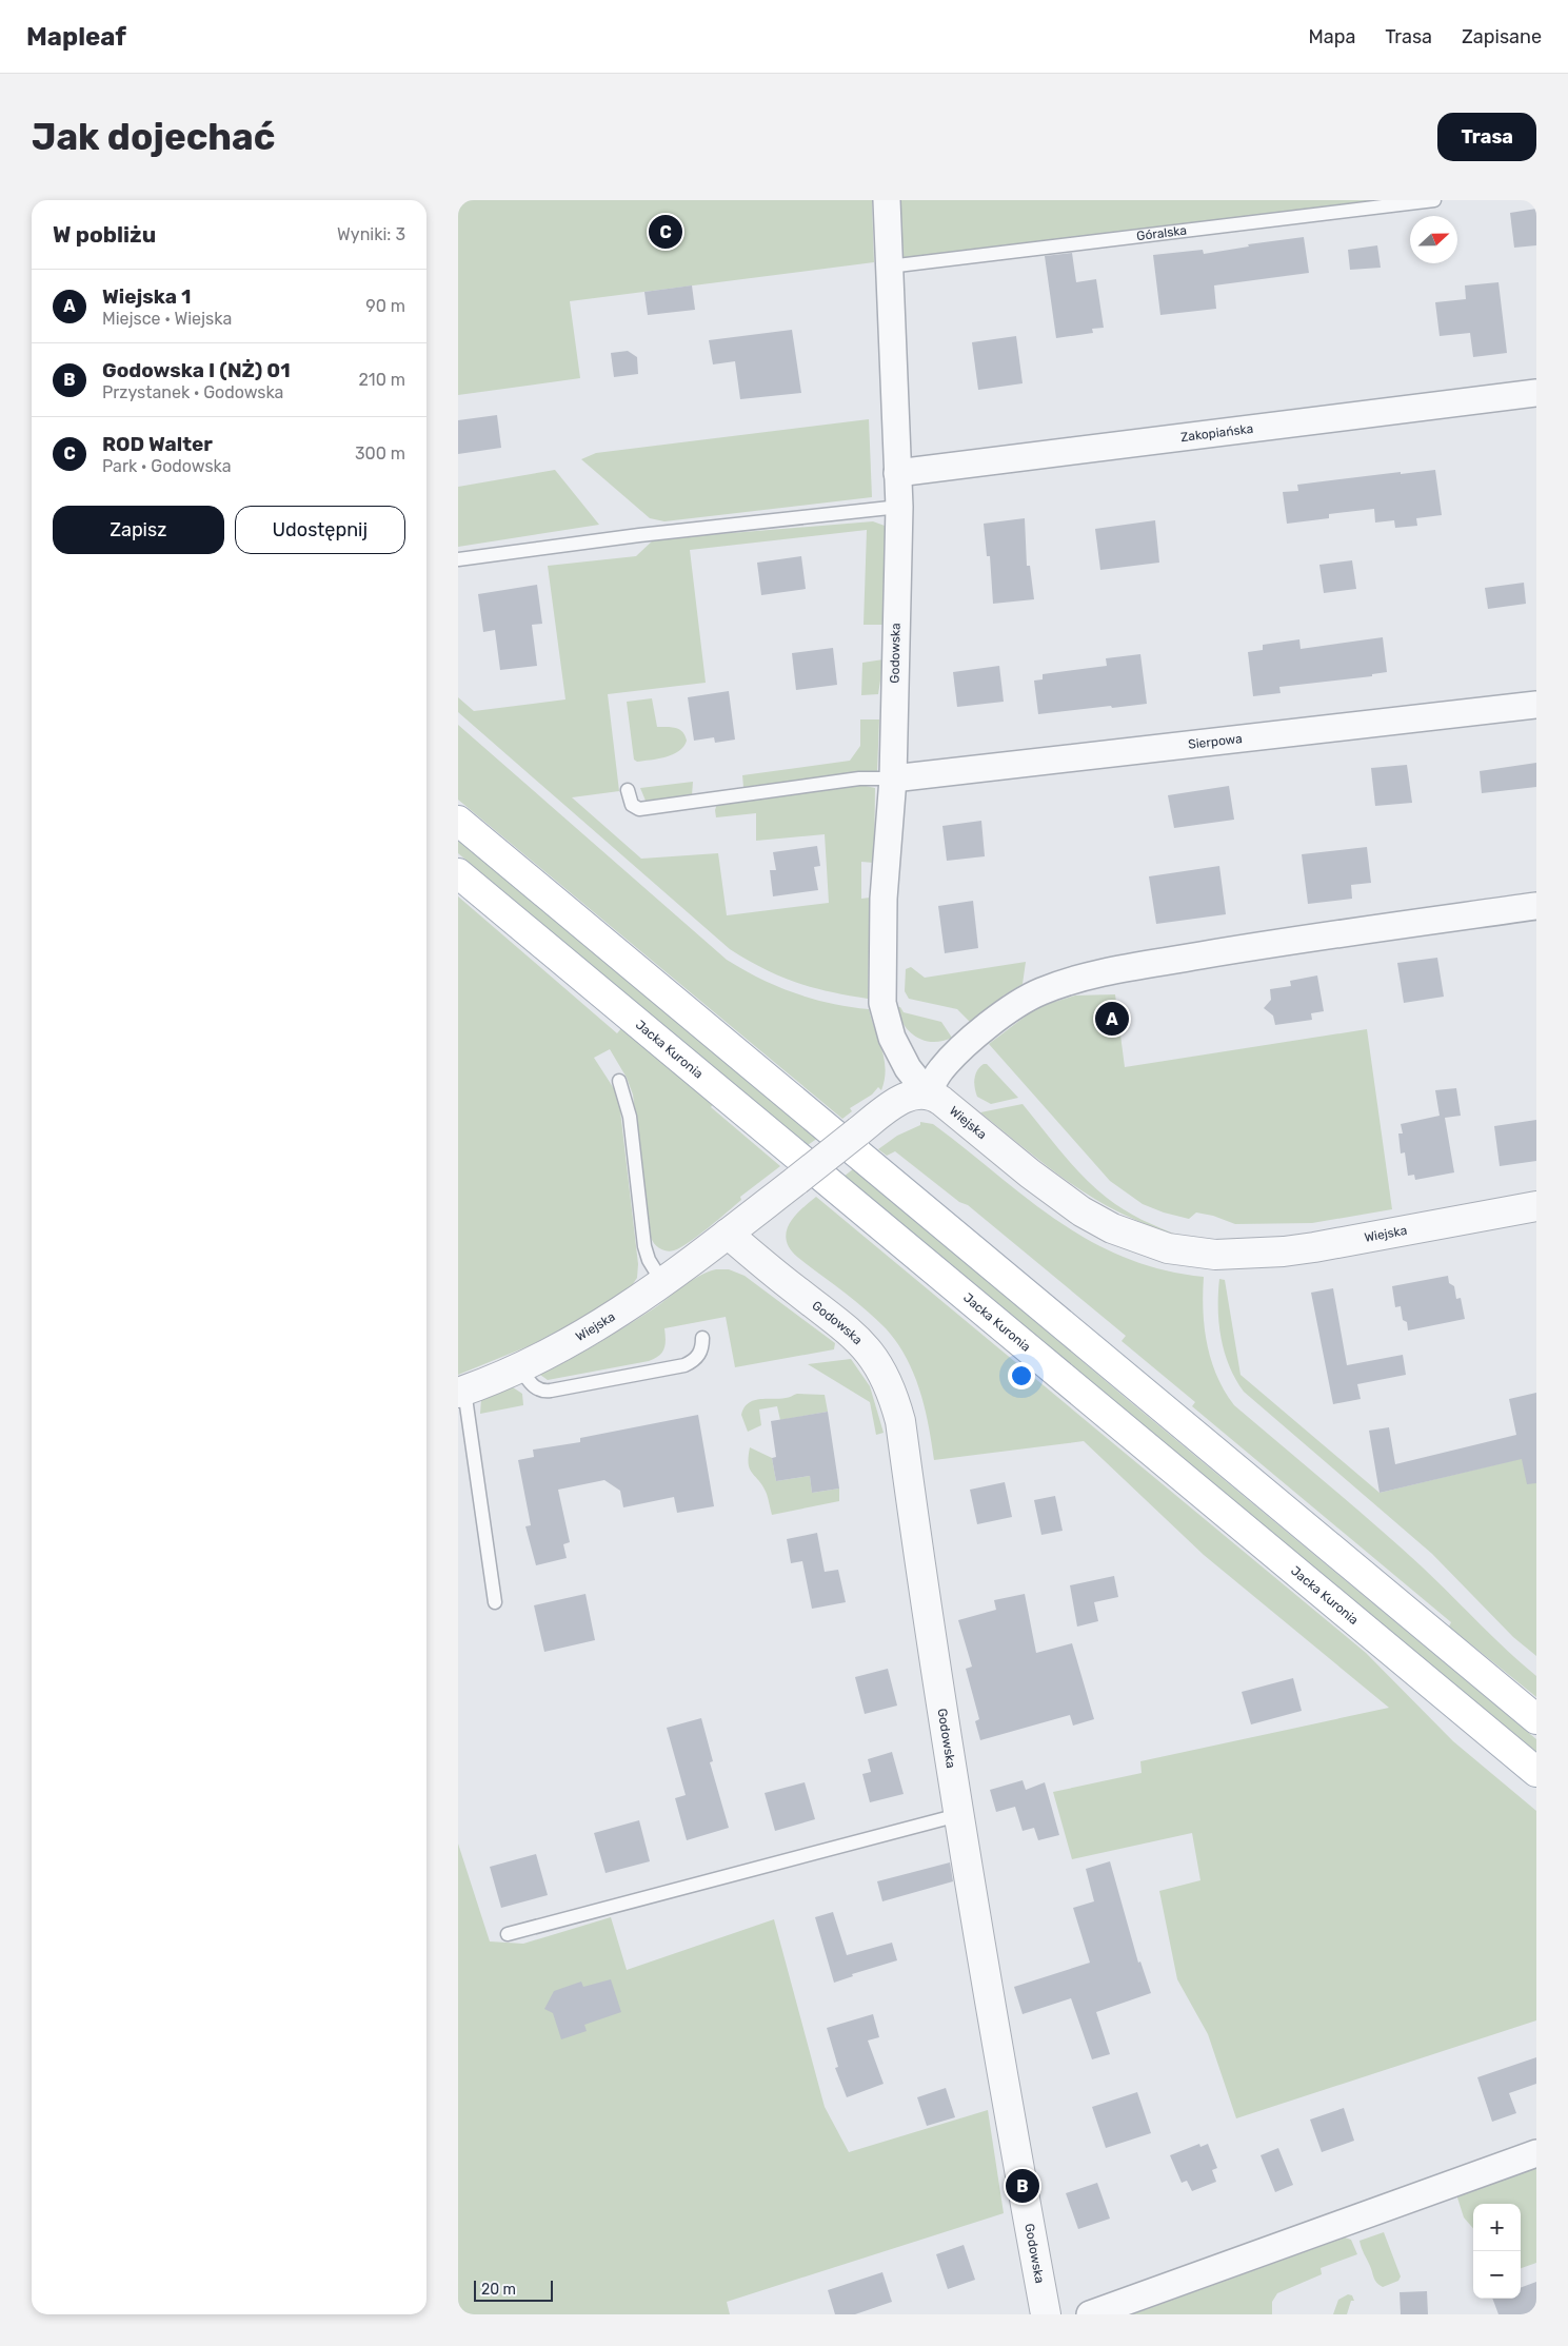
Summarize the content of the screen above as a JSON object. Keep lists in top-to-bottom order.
{
  "streets": {
    "main road": ["Jacka Kuronia"],
    "street": [
      "Zakopiańska",
      "Godowska",
      "Sierpowa",
      "Wiejska"
    ],
    "lane": ["Góralska"]
  },
  "crossings": [
    ["Góralska", "Godowska"],
    ["Zakopiańska", "Godowska"],
    ["Godowska", "Sierpowa"],
    ["Godowska", "Wiejska"]
  ],
  "scale_bar": "20 m",
  "north": "right",
  "page": {
    "header": "Mapleaf",
    "nav": ["Mapa", "Trasa", "Zapisane"],
    "buttons": [
      "Trasa",
      ["Zapisz", "Udostępnij"]
    ],
    "title": "Jak dojechać",
    "heading": ["W pobliżu", "Wyniki: 3"],
    "pins": ["C", "A", "B"],
    "list": [
      {
        "mark": "A",
        "name": "Wiejska 1",
        "note": "Miejsce · Wiejska",
        "value": "90 m"
      },
      {
        "mark": "B",
        "name": "Godowska I (NŻ) 01",
        "note": "Przystanek · Godowska",
        "value": "210 m"
      },
      {
        "mark": "C",
        "name": "ROD Walter",
        "note": "Park · Godowska",
        "value": "300 m"
      }
    ],
    "map_buttons": ["+", "−"],
    "scale": "20 m"
  }
}
